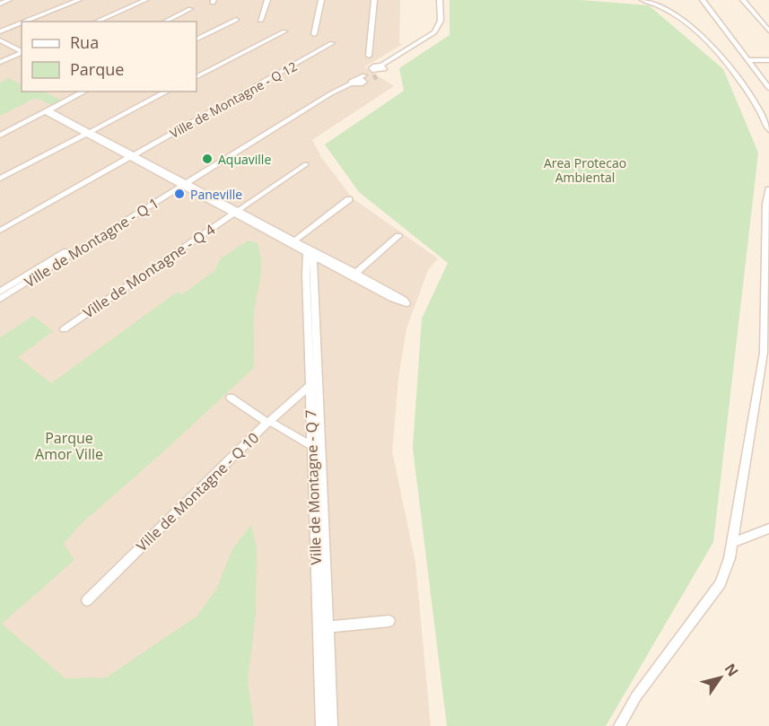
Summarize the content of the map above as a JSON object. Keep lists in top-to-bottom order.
{
  "streets": {
    "street": [
      "Ville de Montagne - Q 12",
      "Ville de Montagne - Q 1",
      "Ville de Montagne - Q 4",
      "Ville de Montagne - Q 7",
      "Ville de Montagne - Q 10"
    ]
  },
  "crossings": [
    ["Ville de Montagne - Q 7", "Ville de Montagne - Q 10"]
  ],
  "parks": ["Area Protecao Ambiental", "Parque Amor Ville"],
  "places": ["Aquaville", "Paneville"],
  "legend": ["Rua", "Parque"],
  "north": "top right"
}
